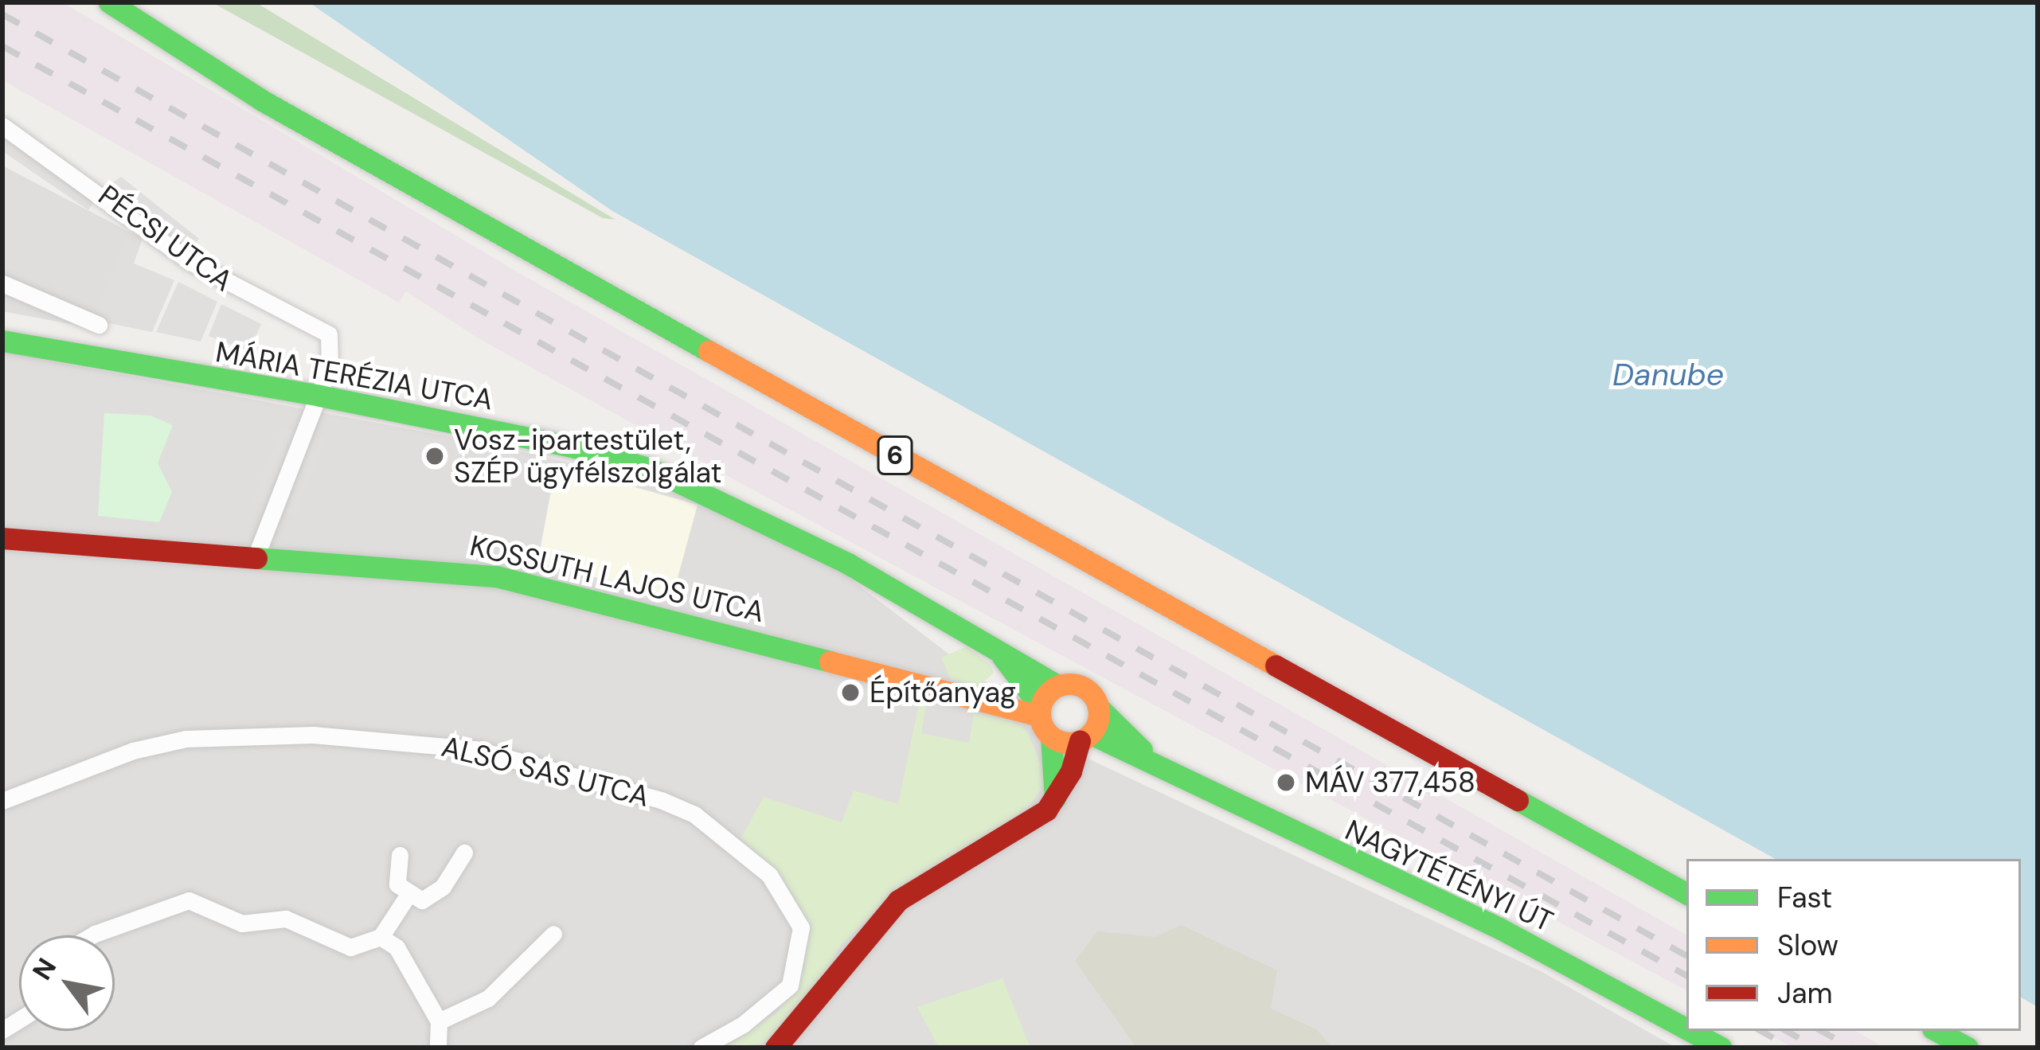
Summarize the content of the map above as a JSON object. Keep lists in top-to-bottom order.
{
  "streets": {
    "main road": [
      "MÁRIA TERÉZIA UTCA",
      "6",
      "KOSSUTH LAJOS UTCA",
      "NAGYTÉTÉNYI ÚT"
    ],
    "street": ["PÉCSI UTCA", "ALSÓ SAS UTCA"]
  },
  "crossings": [
    ["PÉCSI UTCA", "MÁRIA TERÉZIA UTCA"],
    ["PÉCSI UTCA", "KOSSUTH LAJOS UTCA"],
    ["MÁRIA TERÉZIA UTCA", "KOSSUTH LAJOS UTCA"],
    ["MÁRIA TERÉZIA UTCA", "NAGYTÉTÉNYI ÚT"],
    ["KOSSUTH LAJOS UTCA", "NAGYTÉTÉNYI ÚT"]
  ],
  "water": ["Danube"],
  "places": ["Vosz-ipartestület, SZÉP ügyfélszolgálat", "Építőanyag", "MÁV 377,458"],
  "legend": ["Fast", "Slow", "Jam"],
  "north": "top left"
}
